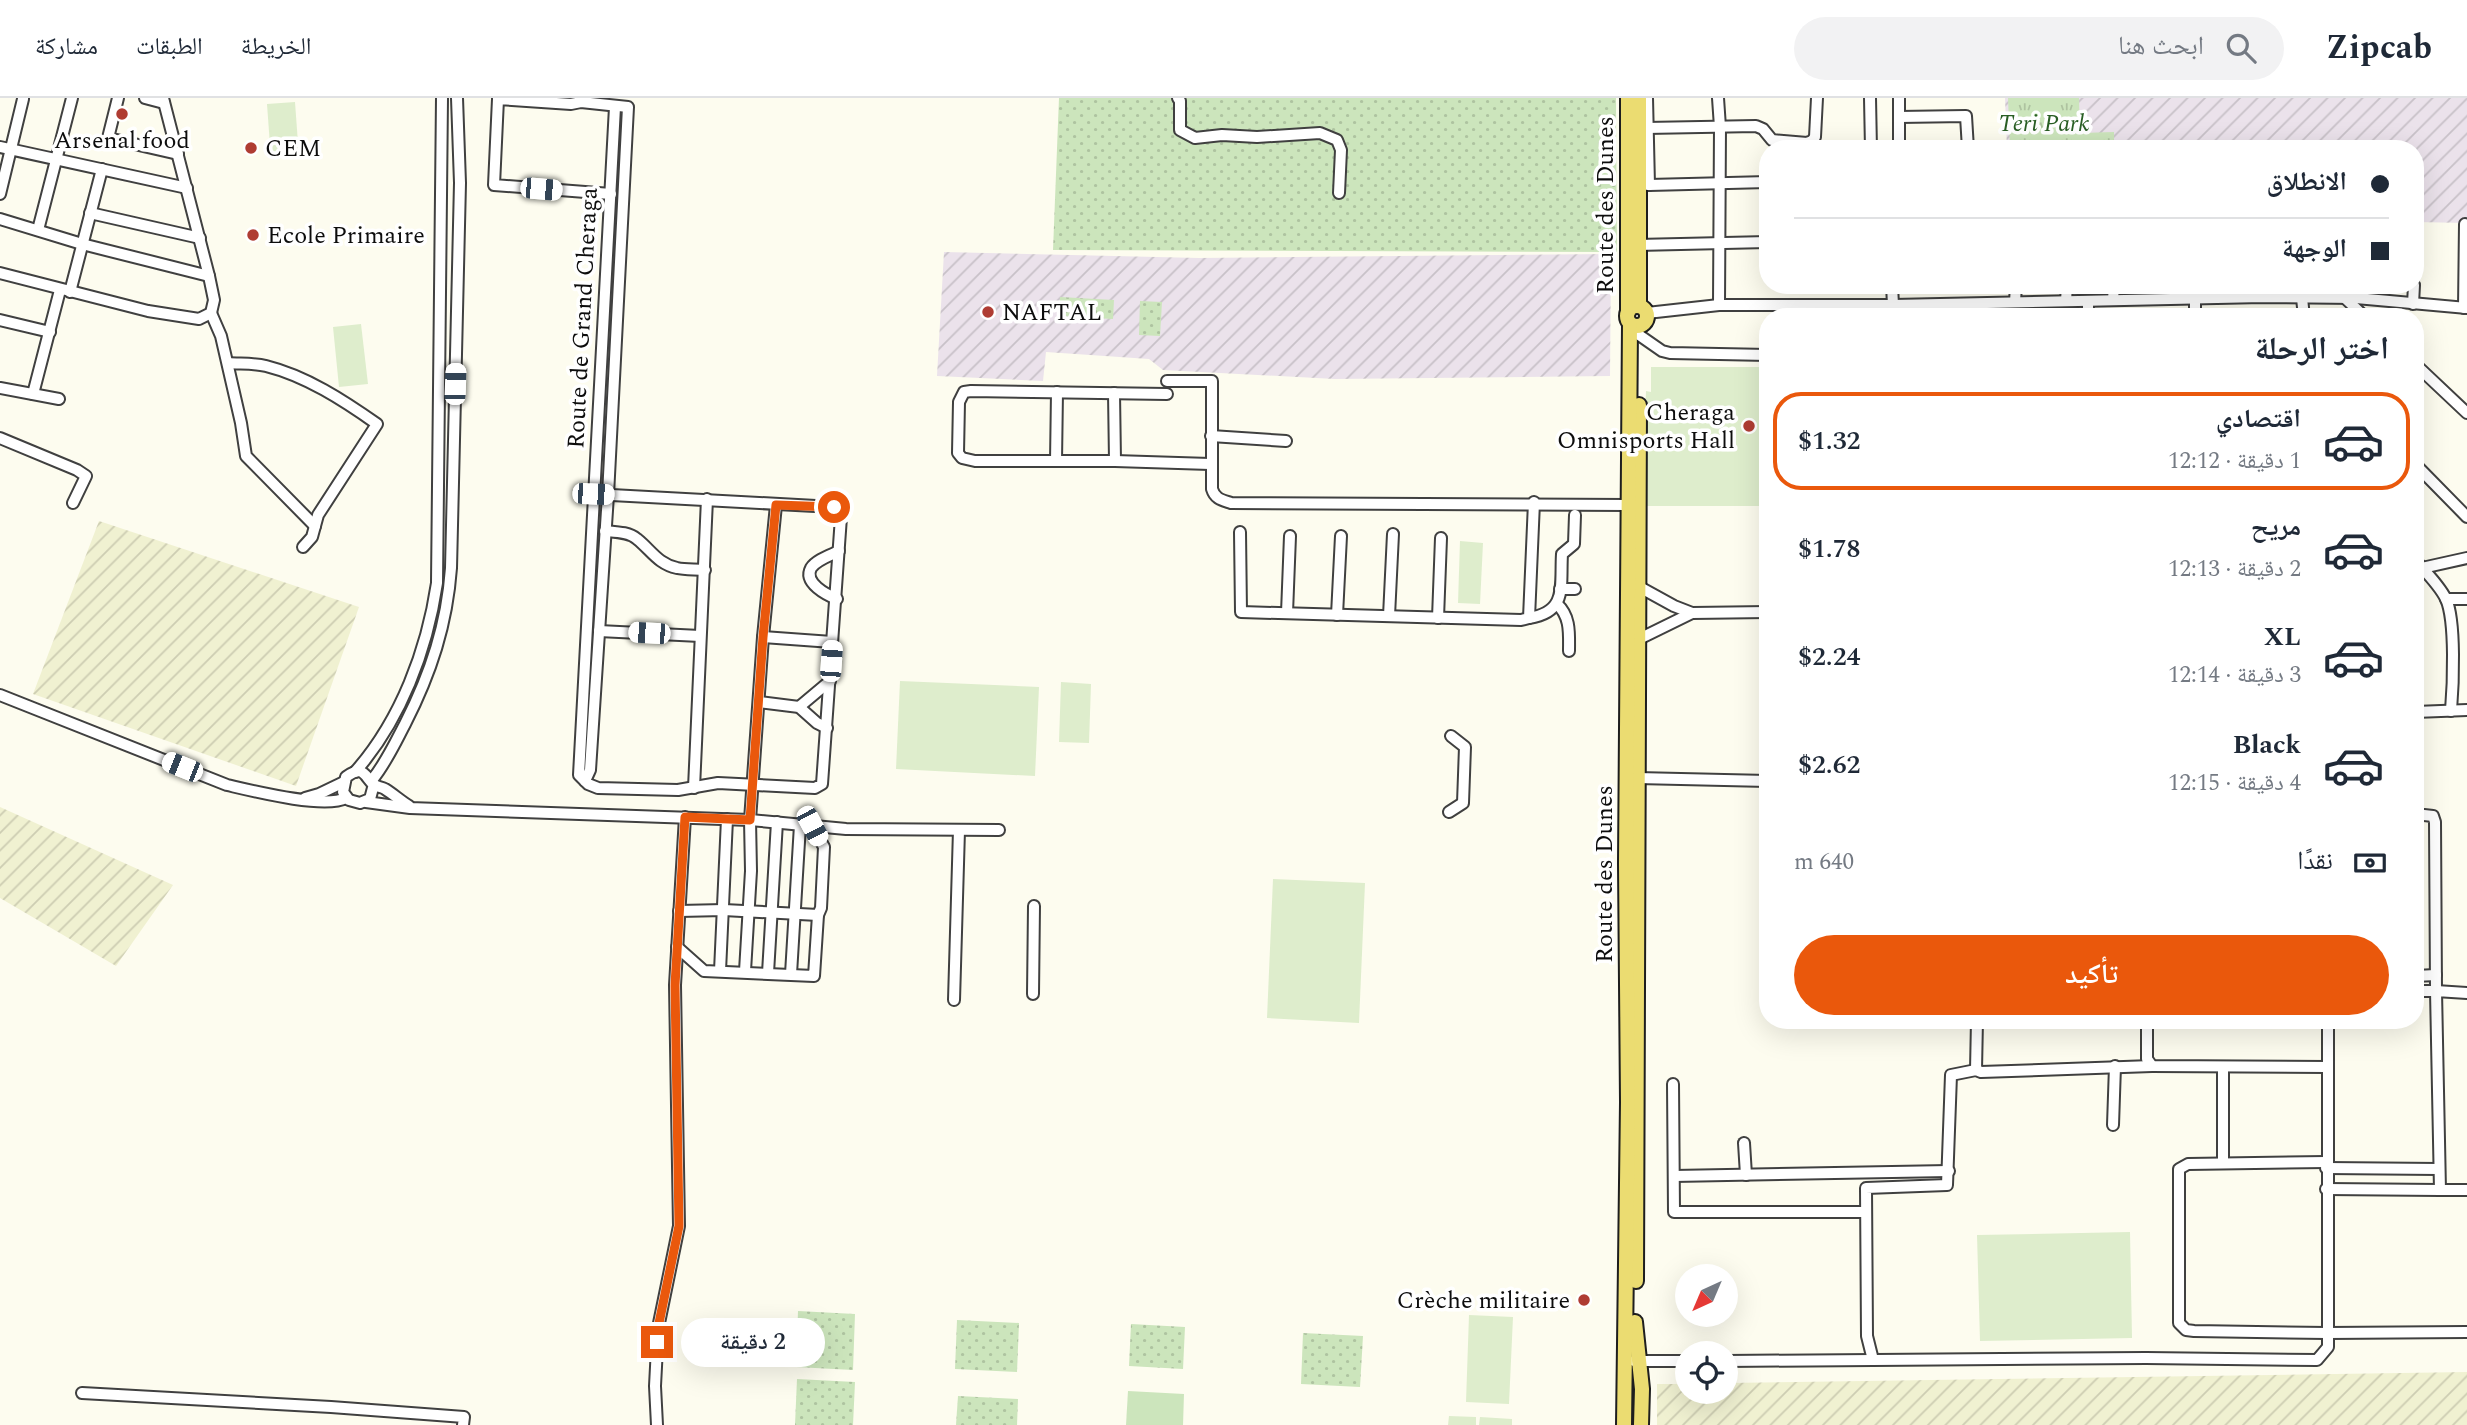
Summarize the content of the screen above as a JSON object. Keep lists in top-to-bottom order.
{
  "streets": {
    "main road": ["Route des Dunes"],
    "street": ["Route de Grand Cheraga"]
  },
  "parks": ["Teri Park"],
  "places": [
    "Arsenal food",
    "CEM",
    "Ecole Primaire",
    "NAFTAL",
    "Cheraga Omnisports Hall",
    "Crèche militaire"
  ],
  "north": "bottom left",
  "page": {
    "header": "Zipcab",
    "search": "ابحث هنا",
    "nav": ["الخريطة", "الطبقات", "مشاركة"],
    "banner": ["الانطلاق", "الوجهة"],
    "heading": "اختر الرحلة",
    "list": [
      {
        "name": "اقتصادي",
        "note": "1 دقيقة · 12:12",
        "value": "$1.32"
      },
      {
        "name": "مريح",
        "note": "2 دقيقة · 12:13",
        "value": "$1.78"
      },
      {
        "name": "XL",
        "note": "3 دقيقة · 12:14",
        "value": "$2.24"
      },
      {
        "name": "Black",
        "note": "4 دقيقة · 12:15",
        "value": "$2.62"
      }
    ],
    "pay": ["نقدًا", "640 m"],
    "buttons": "تأكيد",
    "bubble": "2 دقيقة"
  }
}
